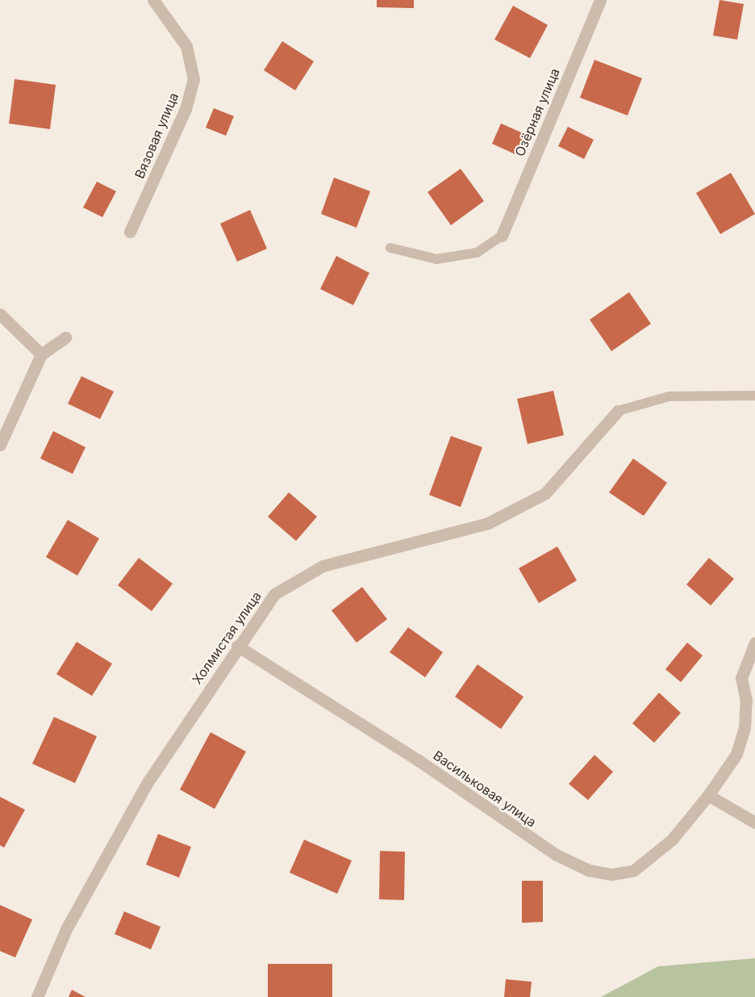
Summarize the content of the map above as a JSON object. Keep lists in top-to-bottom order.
{
  "streets": {
    "street": [
      "Озёрная улица",
      "Вязовая улица",
      "Холмистая улица",
      "Васильковая улица"
    ]
  },
  "crossings": [
    ["Холмистая улица", "Васильковая улица"]
  ]
}
